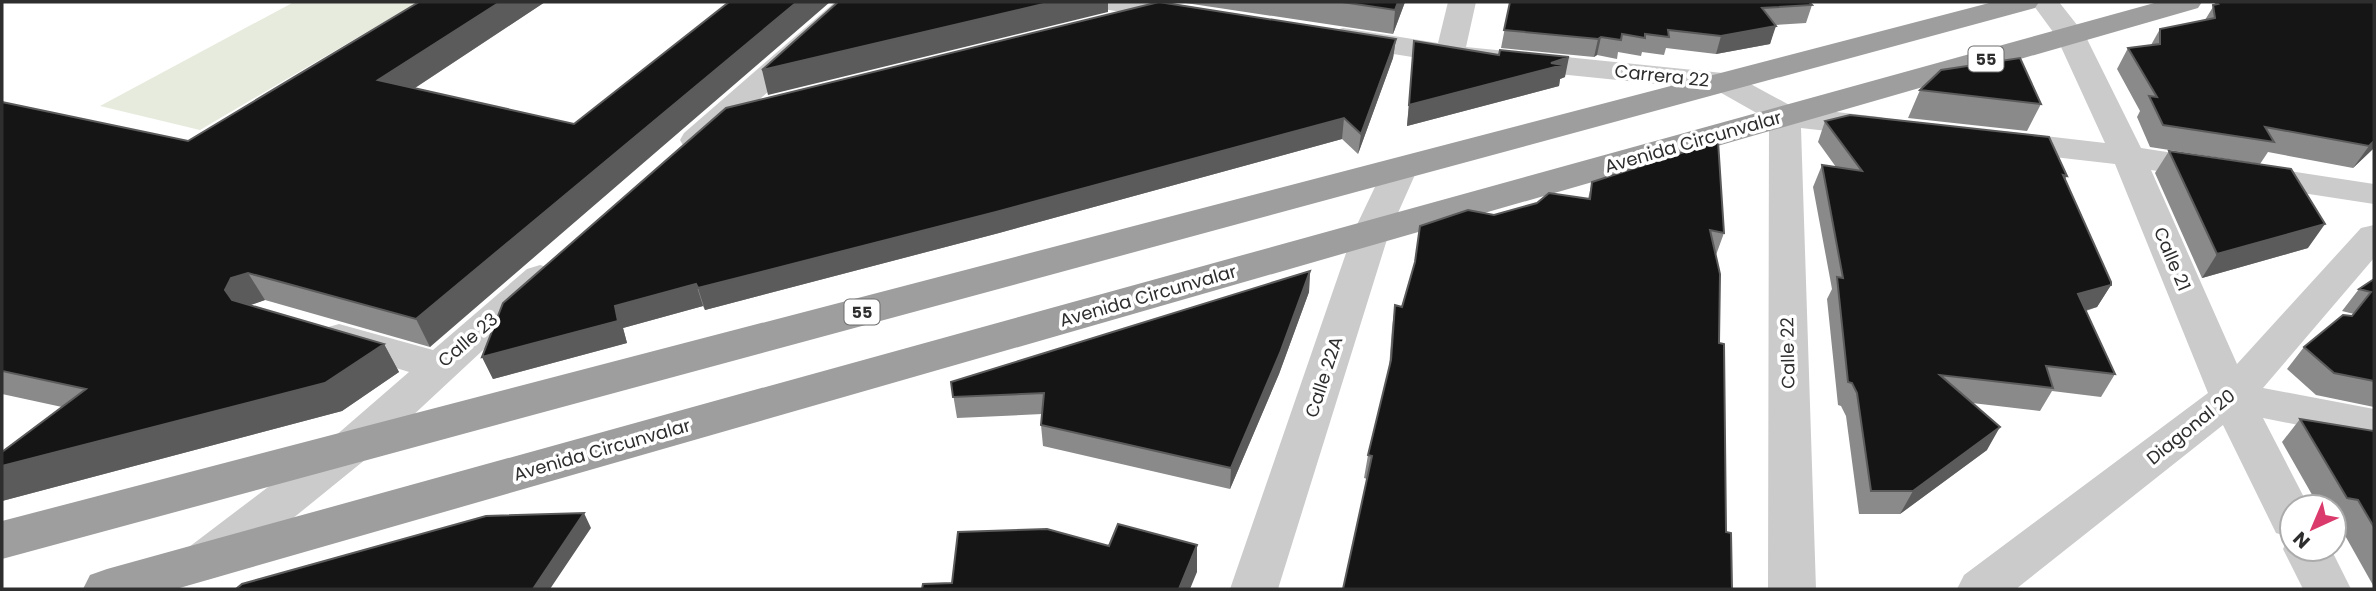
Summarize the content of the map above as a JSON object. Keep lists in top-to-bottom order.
{
  "streets": {
    "highway": ["55", "Avenida Circunvalar"],
    "street": [
      "Carrera 22",
      "Calle 21",
      "Calle 23",
      "Calle 22",
      "Calle 22A",
      "Diagonal 20"
    ]
  },
  "crossings": [
    ["55", "Carrera 22"],
    ["55", "Calle 23"],
    ["55", "Calle 22A"],
    ["Carrera 22", "Avenida Circunvalar"],
    ["Carrera 22", "Calle 22"],
    ["Avenida Circunvalar", "Calle 21"],
    ["Avenida Circunvalar", "Calle 23"],
    ["Avenida Circunvalar", "Calle 22"],
    ["Avenida Circunvalar", "Calle 22A"],
    ["Calle 21", "Diagonal 20"]
  ],
  "north": "bottom left"
}
